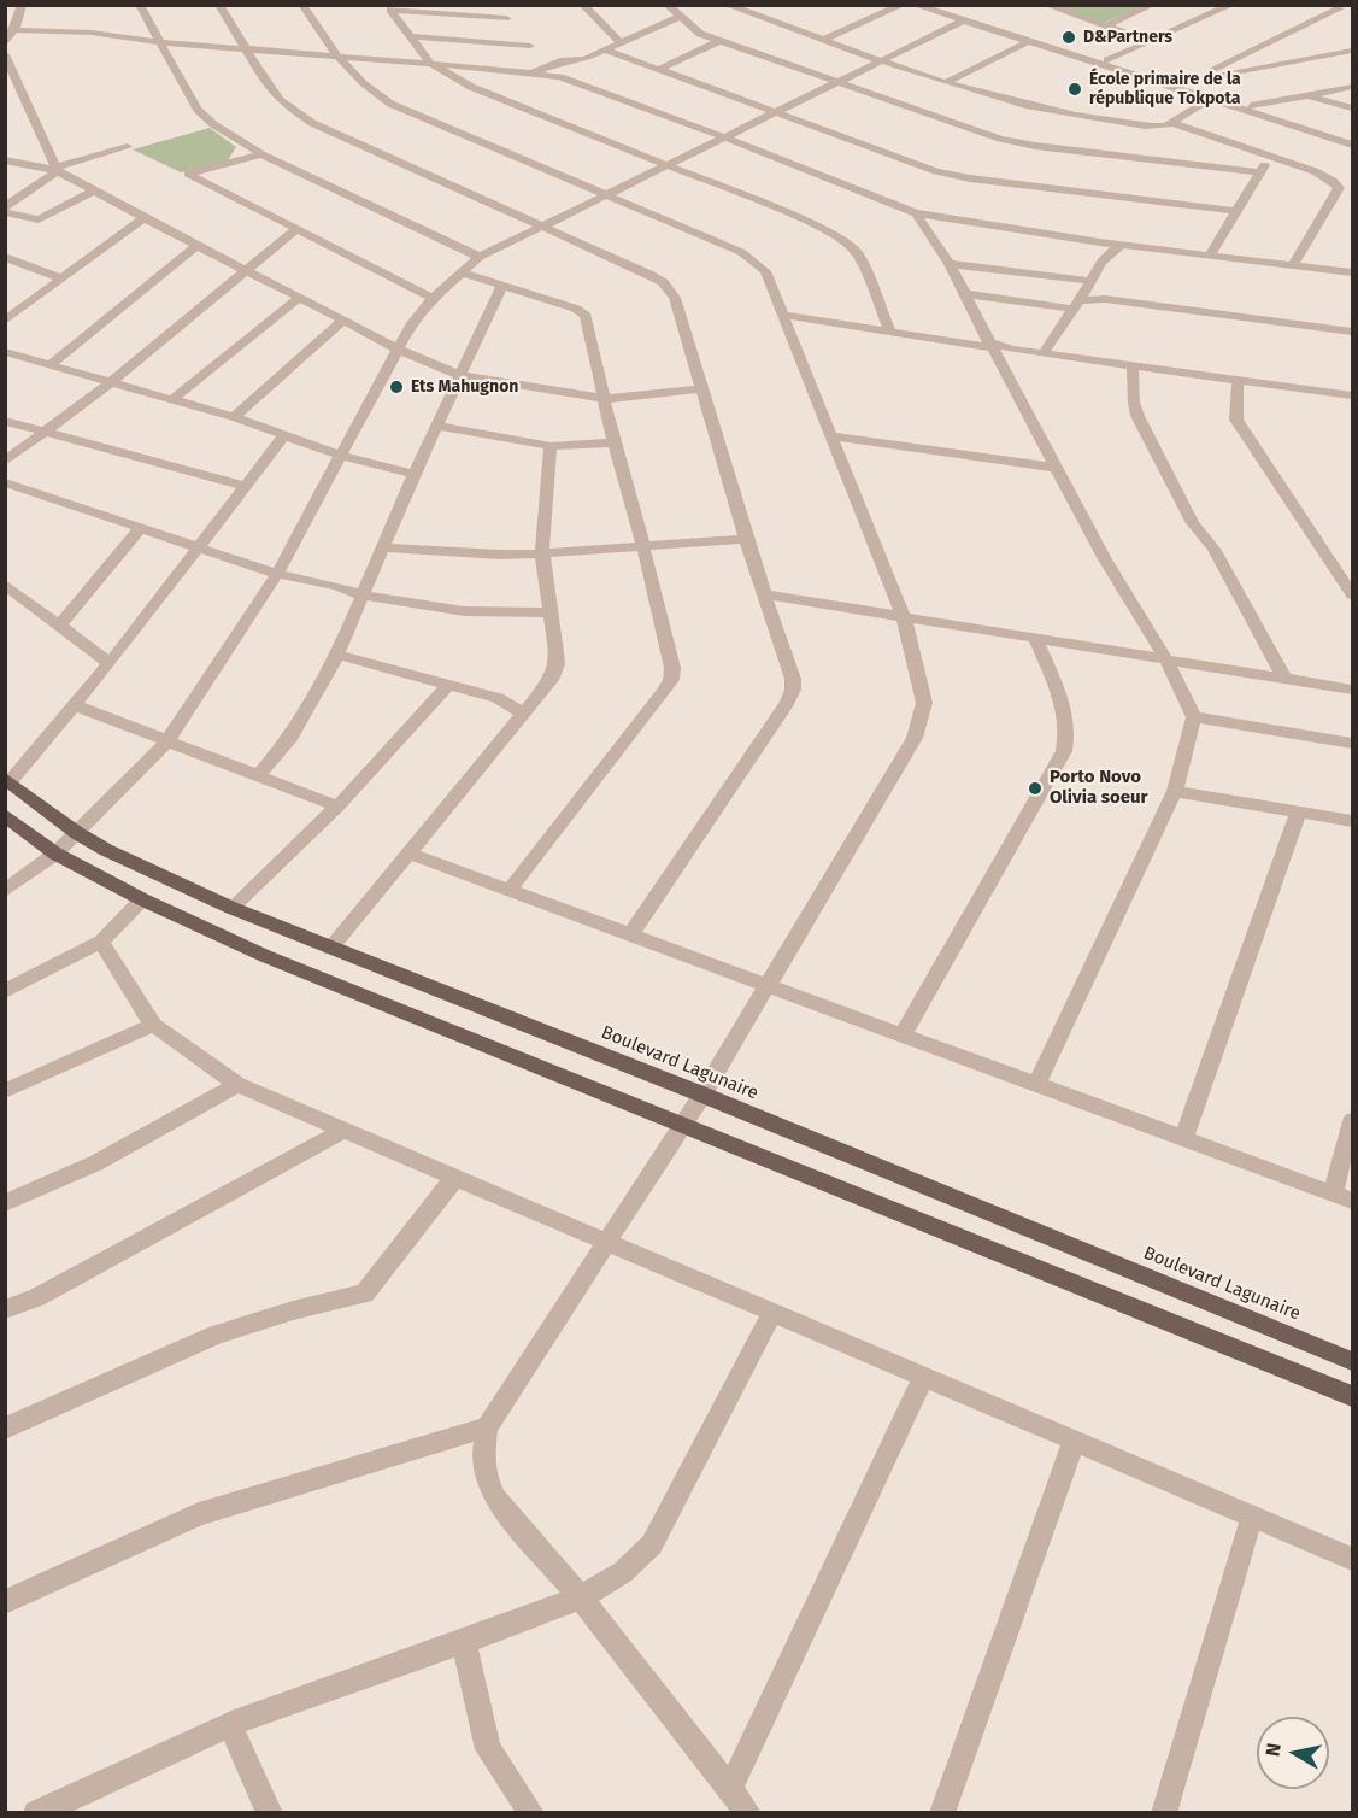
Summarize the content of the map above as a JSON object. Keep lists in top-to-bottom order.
{
  "streets": {
    "main road": ["Boulevard Lagunaire"]
  },
  "places": [
    "D&Partners",
    "École primaire de la république Tokpota",
    "Ets Mahugnon",
    "Porto Novo Olivia soeur"
  ],
  "north": "left"
}
